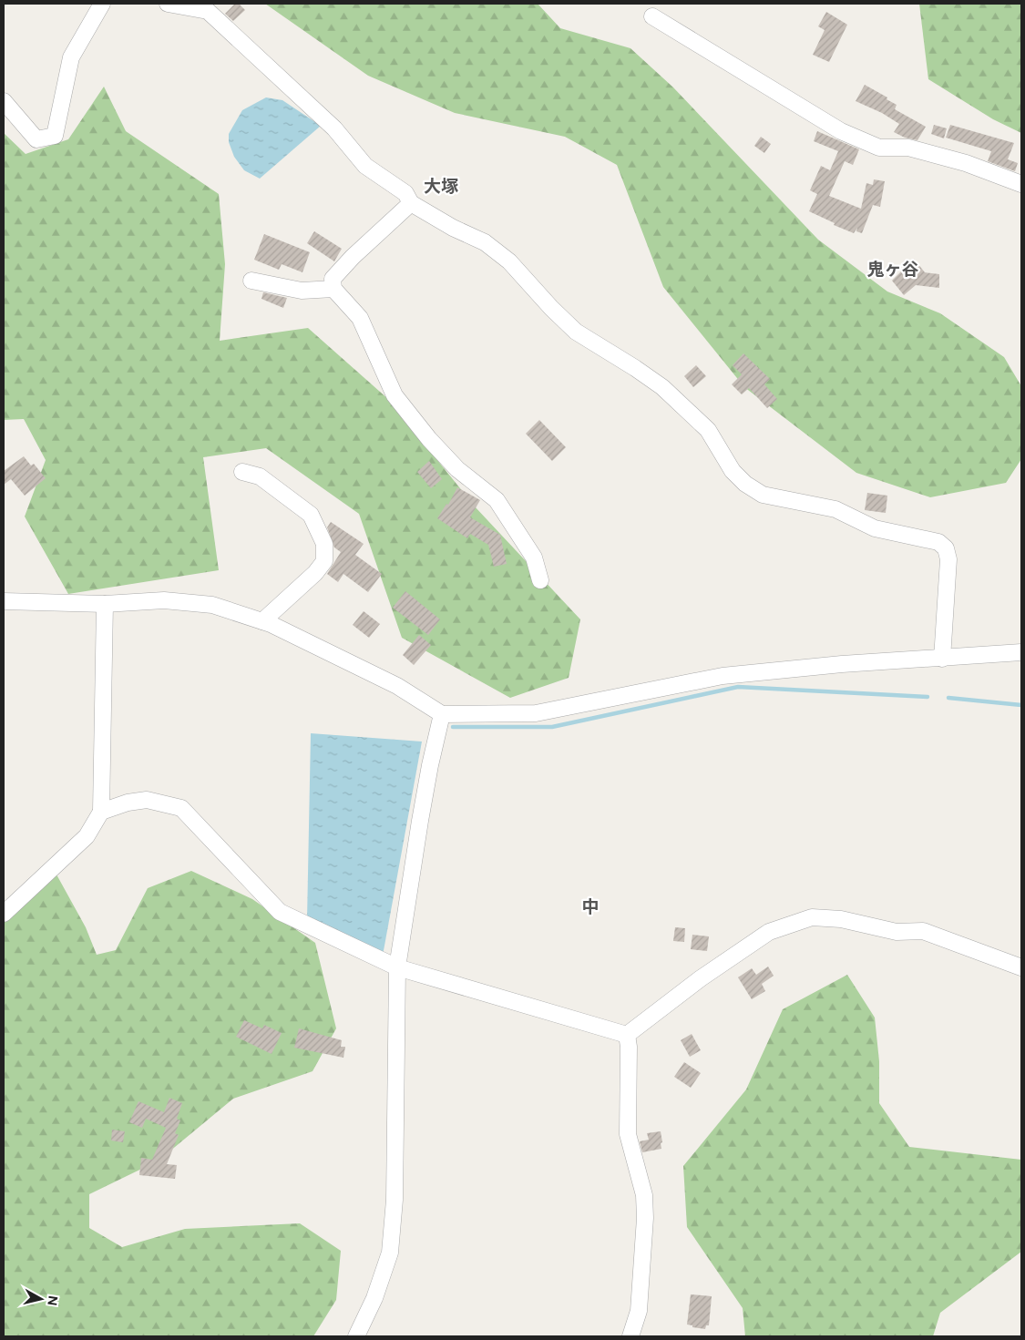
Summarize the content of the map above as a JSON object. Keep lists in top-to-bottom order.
{
  "districts": ["大塚", "鬼ヶ谷", "中"],
  "north": "right"
}
